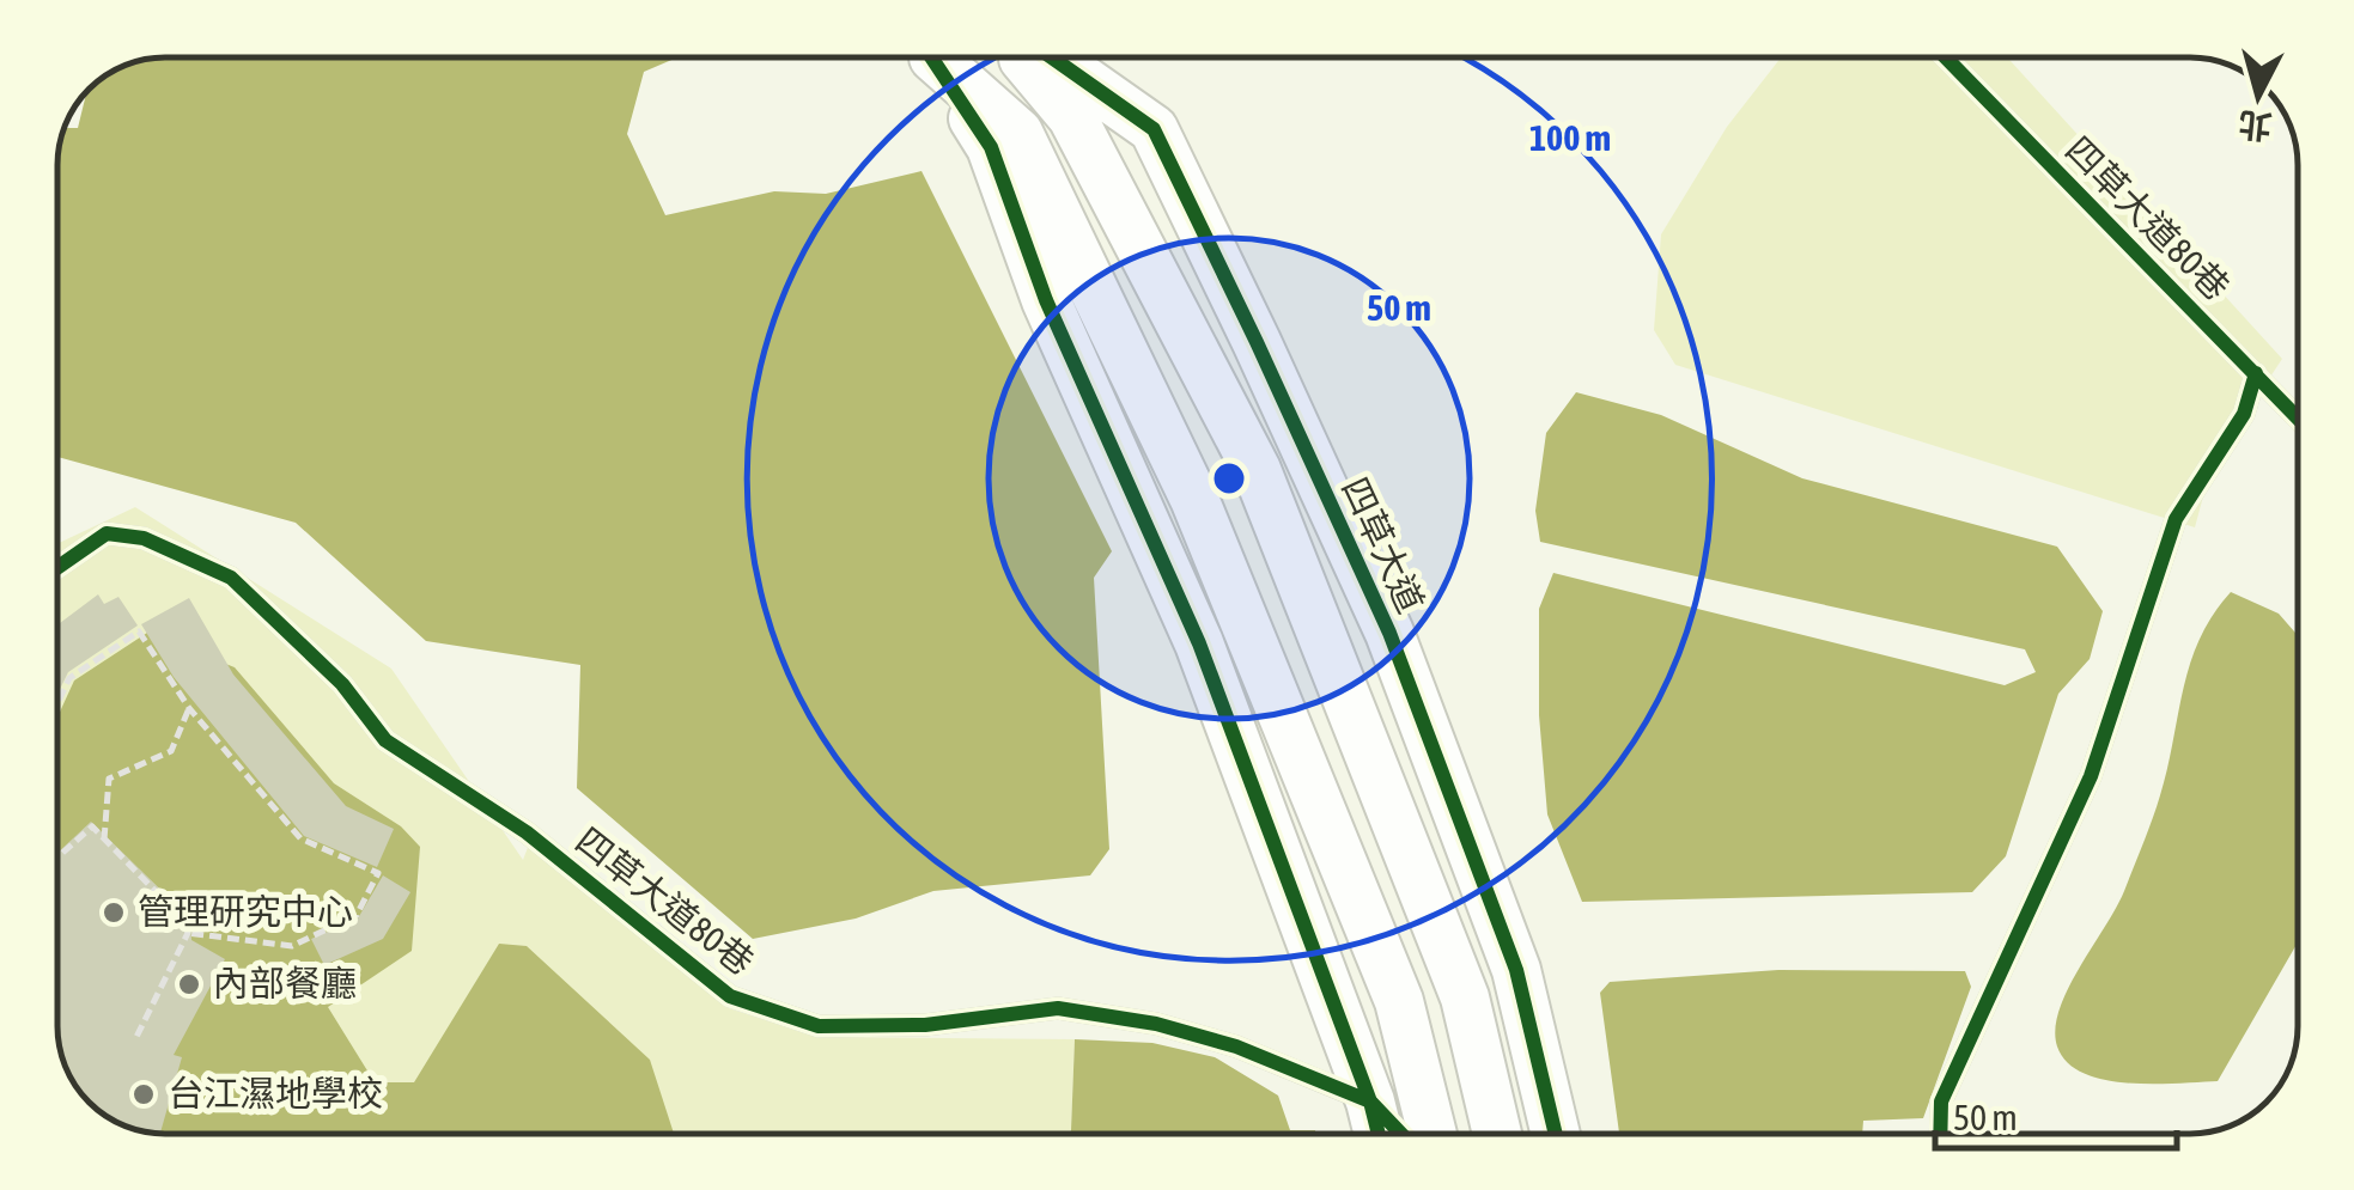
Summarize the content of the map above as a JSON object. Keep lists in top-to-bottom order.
{
  "streets": {
    "street": ["四草大道"],
    "lane": ["四草大道80巷"]
  },
  "places": ["管理研究中心", "內部餐廳", "台江濕地學校"],
  "scale_bar": "50 m",
  "north": "bottom",
  "rings": ["100 m", "50 m"]
}
